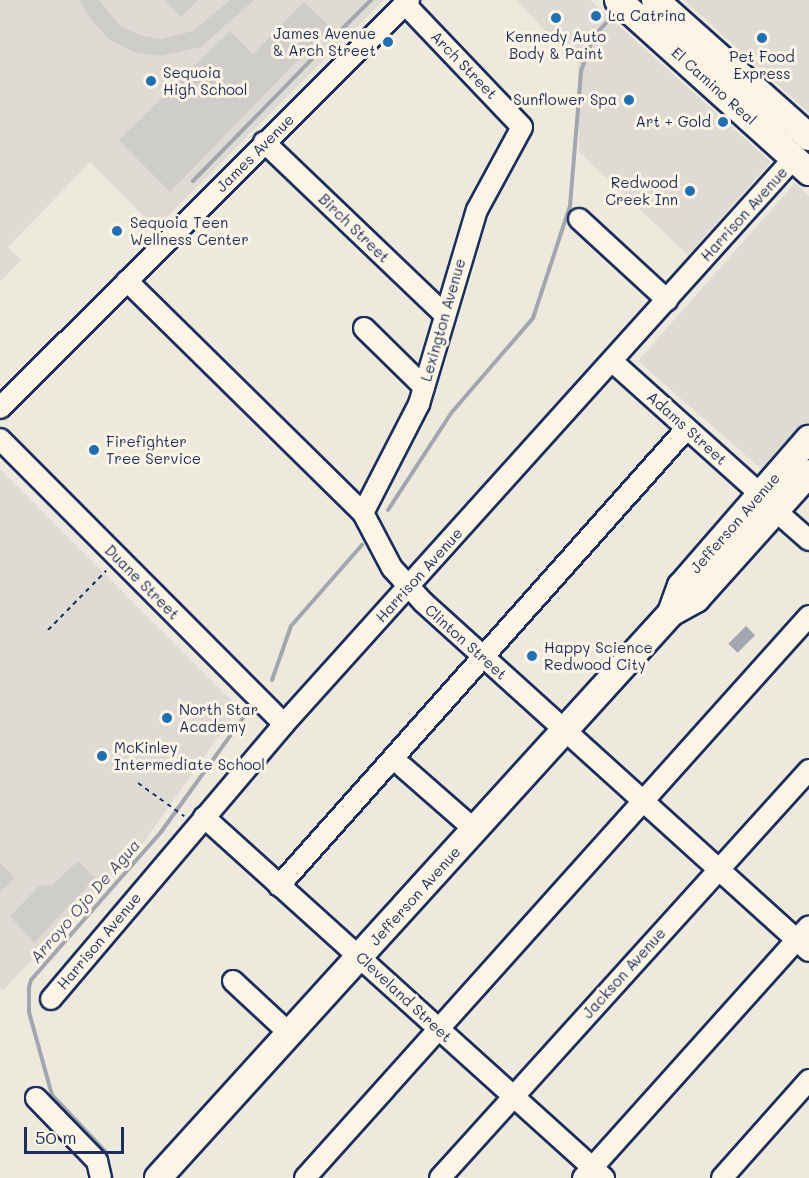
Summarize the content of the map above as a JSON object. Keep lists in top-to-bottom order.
{
  "streets": {
    "main road": ["El Camino Real", "Jefferson Avenue"],
    "street": [
      "Arch Street",
      "James Avenue",
      "Harrison Avenue",
      "Birch Street",
      "Lexington Avenue",
      "Adams Street",
      "Duane Street",
      "Clinton Street",
      "Jackson Avenue",
      "Cleveland Street"
    ]
  },
  "crossings": [
    ["Arch Street", "James Avenue"],
    ["Arch Street", "Lexington Avenue"],
    ["El Camino Real", "Harrison Avenue"],
    ["James Avenue", "Birch Street"],
    ["James Avenue", "Clinton Street"],
    ["Harrison Avenue", "Adams Street"],
    ["Harrison Avenue", "Duane Street"],
    ["Harrison Avenue", "Clinton Street"],
    ["Harrison Avenue", "Cleveland Street"],
    ["Birch Street", "Lexington Avenue"],
    ["Lexington Avenue", "Clinton Street"],
    ["Adams Street", "Jefferson Avenue"],
    ["Jefferson Avenue", "Clinton Street"],
    ["Jefferson Avenue", "Cleveland Street"],
    ["Clinton Street", "Jackson Avenue"],
    ["Jackson Avenue", "Cleveland Street"]
  ],
  "water": ["Arroyo Ojo De Agua"],
  "places": [
    "La Catrina",
    "Kennedy Auto Body & Paint",
    "Pet Food Express",
    "James Avenue & Arch Street",
    "Sequoia High School",
    "Sunflower Spa",
    "Art + Gold",
    "Redwood Creek Inn",
    "Sequoia Teen Wellness Center",
    "Firefighter Tree Service",
    "Happy Science Redwood City",
    "North Star Academy",
    "McKinley Intermediate School"
  ],
  "scale_bar": "50 m"
}
